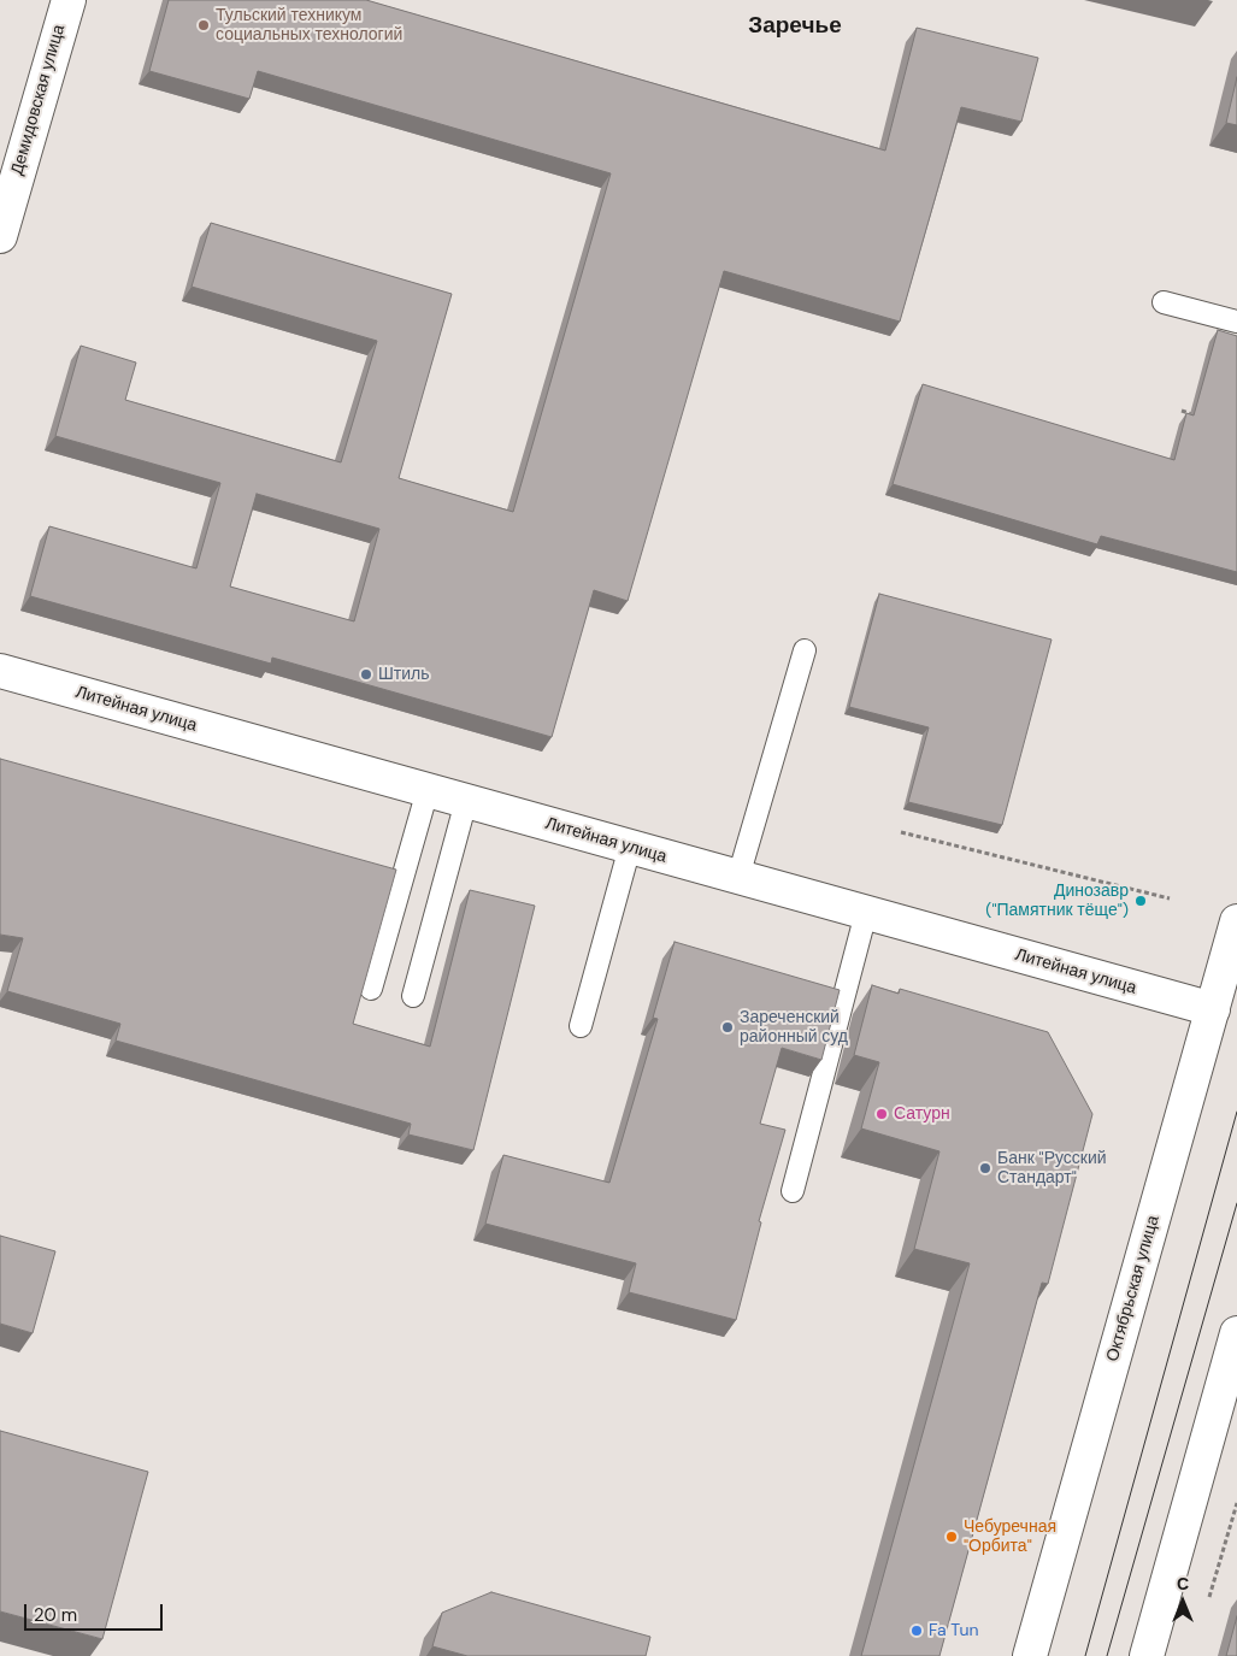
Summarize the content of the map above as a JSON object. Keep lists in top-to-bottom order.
{
  "streets": {
    "street": ["Демидовская улица", "Литейная улица", "Октябрьская улица"]
  },
  "crossings": [
    ["Литейная улица", "Октябрьская улица"]
  ],
  "districts": ["Заречье"],
  "places": [
    "Тульский техникум социальных технологий",
    "Штиль",
    "Динозавр (\"Памятник тёще\")",
    "Зареченский районный суд",
    "Сатурн",
    "Банк \"Русский Стандарт\"",
    "Чебуречная \"Орбита\"",
    "Fa Tun"
  ],
  "scale_bar": "20 m",
  "north": "top"
}
